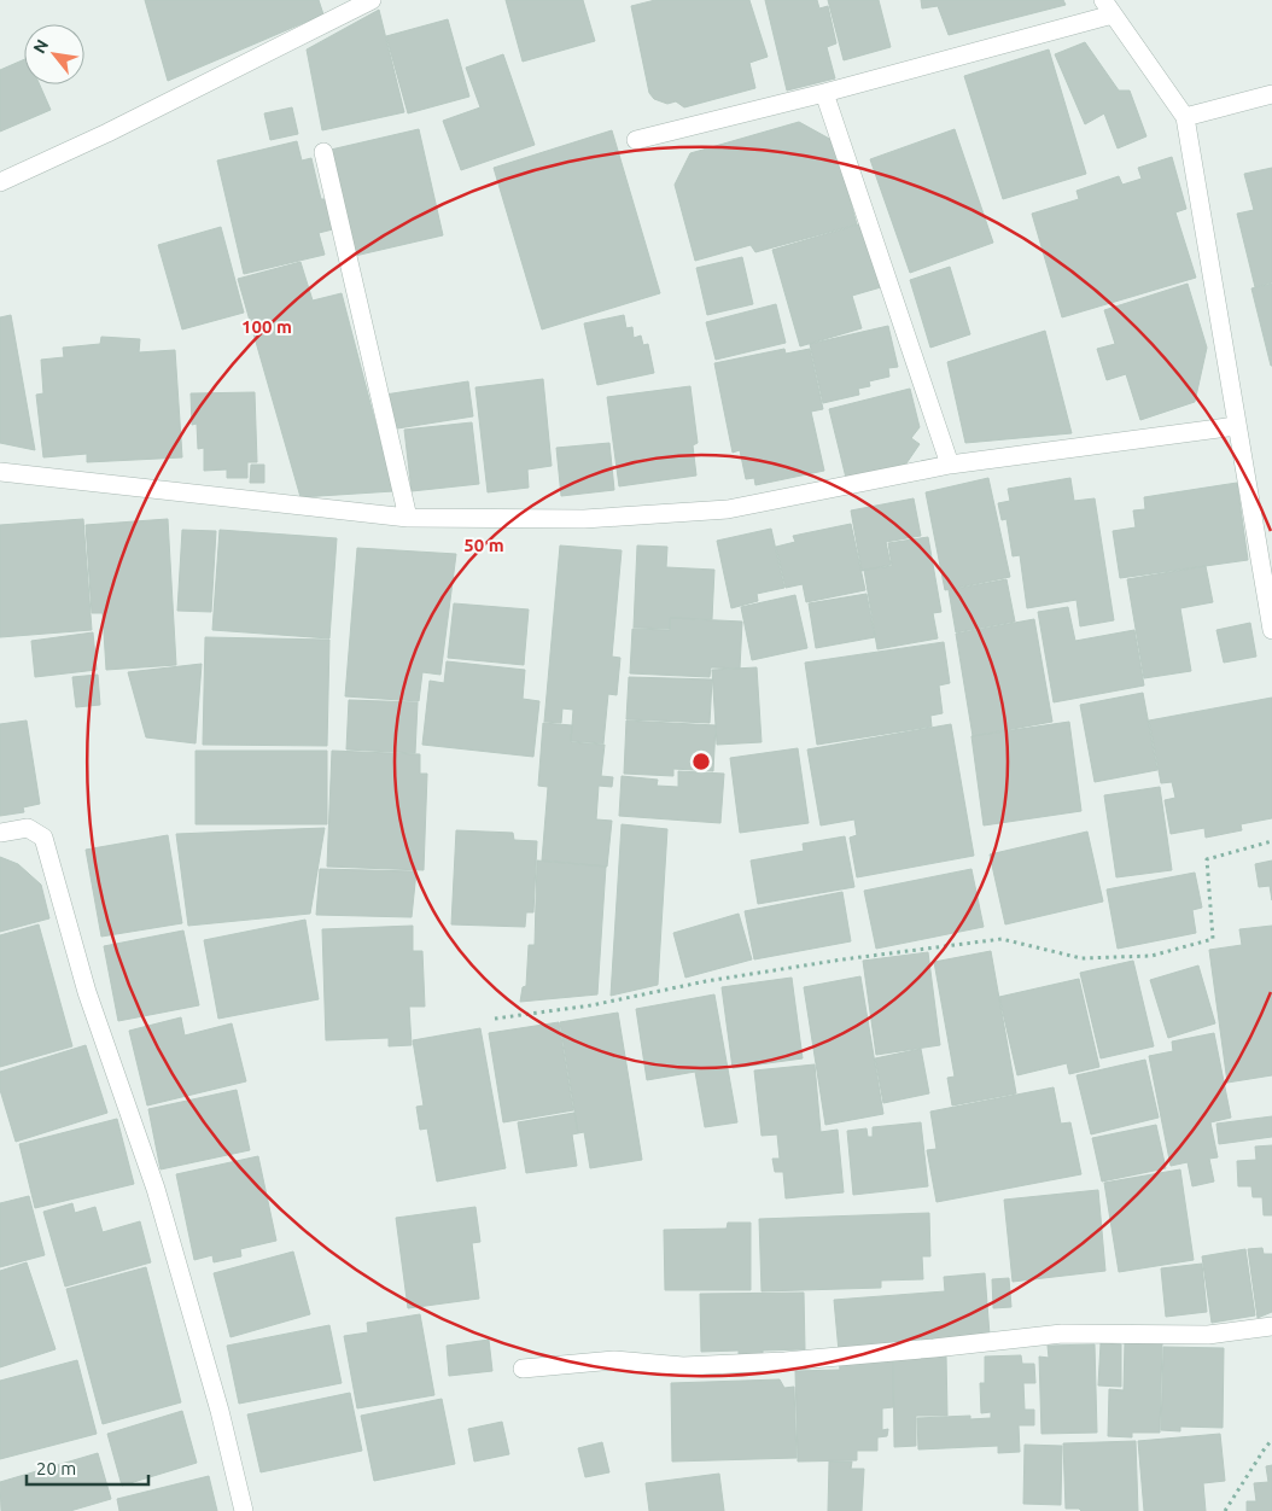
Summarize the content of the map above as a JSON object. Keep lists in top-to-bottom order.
{
  "scale_bar": "20 m",
  "north": "top left",
  "rings": ["100 m", "50 m"]
}
